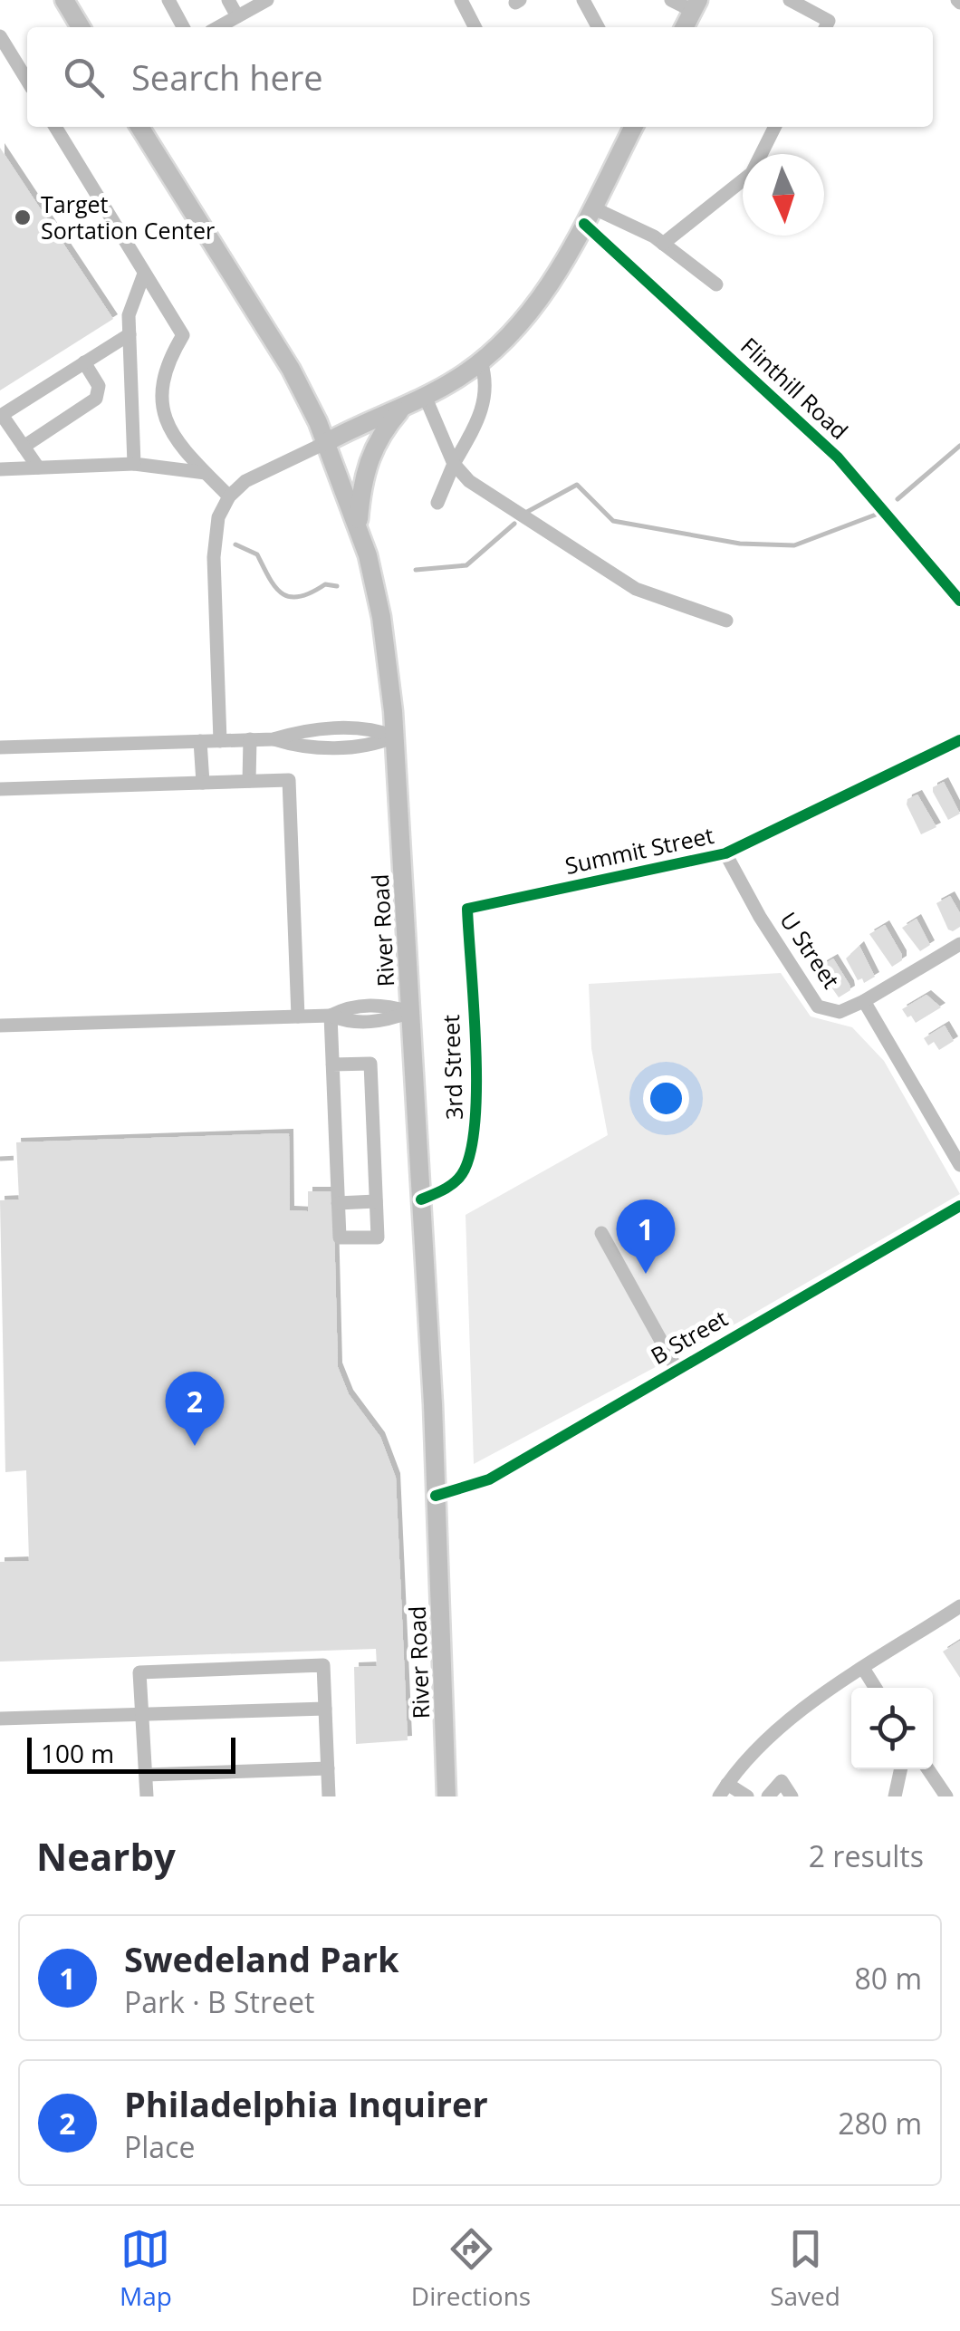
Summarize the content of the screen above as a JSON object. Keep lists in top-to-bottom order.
{
  "streets": {
    "main road": ["River Road"],
    "street": [
      "Flinthill Road",
      "Summit Street",
      "U Street",
      "3rd Street",
      "B Street"
    ]
  },
  "crossings": [
    ["Summit Street", "U Street"],
    ["Summit Street", "3rd Street"],
    ["River Road", "3rd Street"],
    ["River Road", "B Street"]
  ],
  "places": ["Target Sortation Center"],
  "scale_bar": "100 m",
  "north": "bottom",
  "page": {
    "search": "Search here",
    "pins": ["1", "2"],
    "scale": "100 m",
    "heading": ["Nearby", "2 results"],
    "list": [
      {
        "mark": "1",
        "name": "Swedeland Park",
        "note": "Park · B Street",
        "value": "80 m"
      },
      {
        "mark": "2",
        "name": "Philadelphia Inquirer",
        "note": "Place",
        "value": "280 m"
      }
    ],
    "nav": ["Map", "Directions", "Saved"]
  }
}
